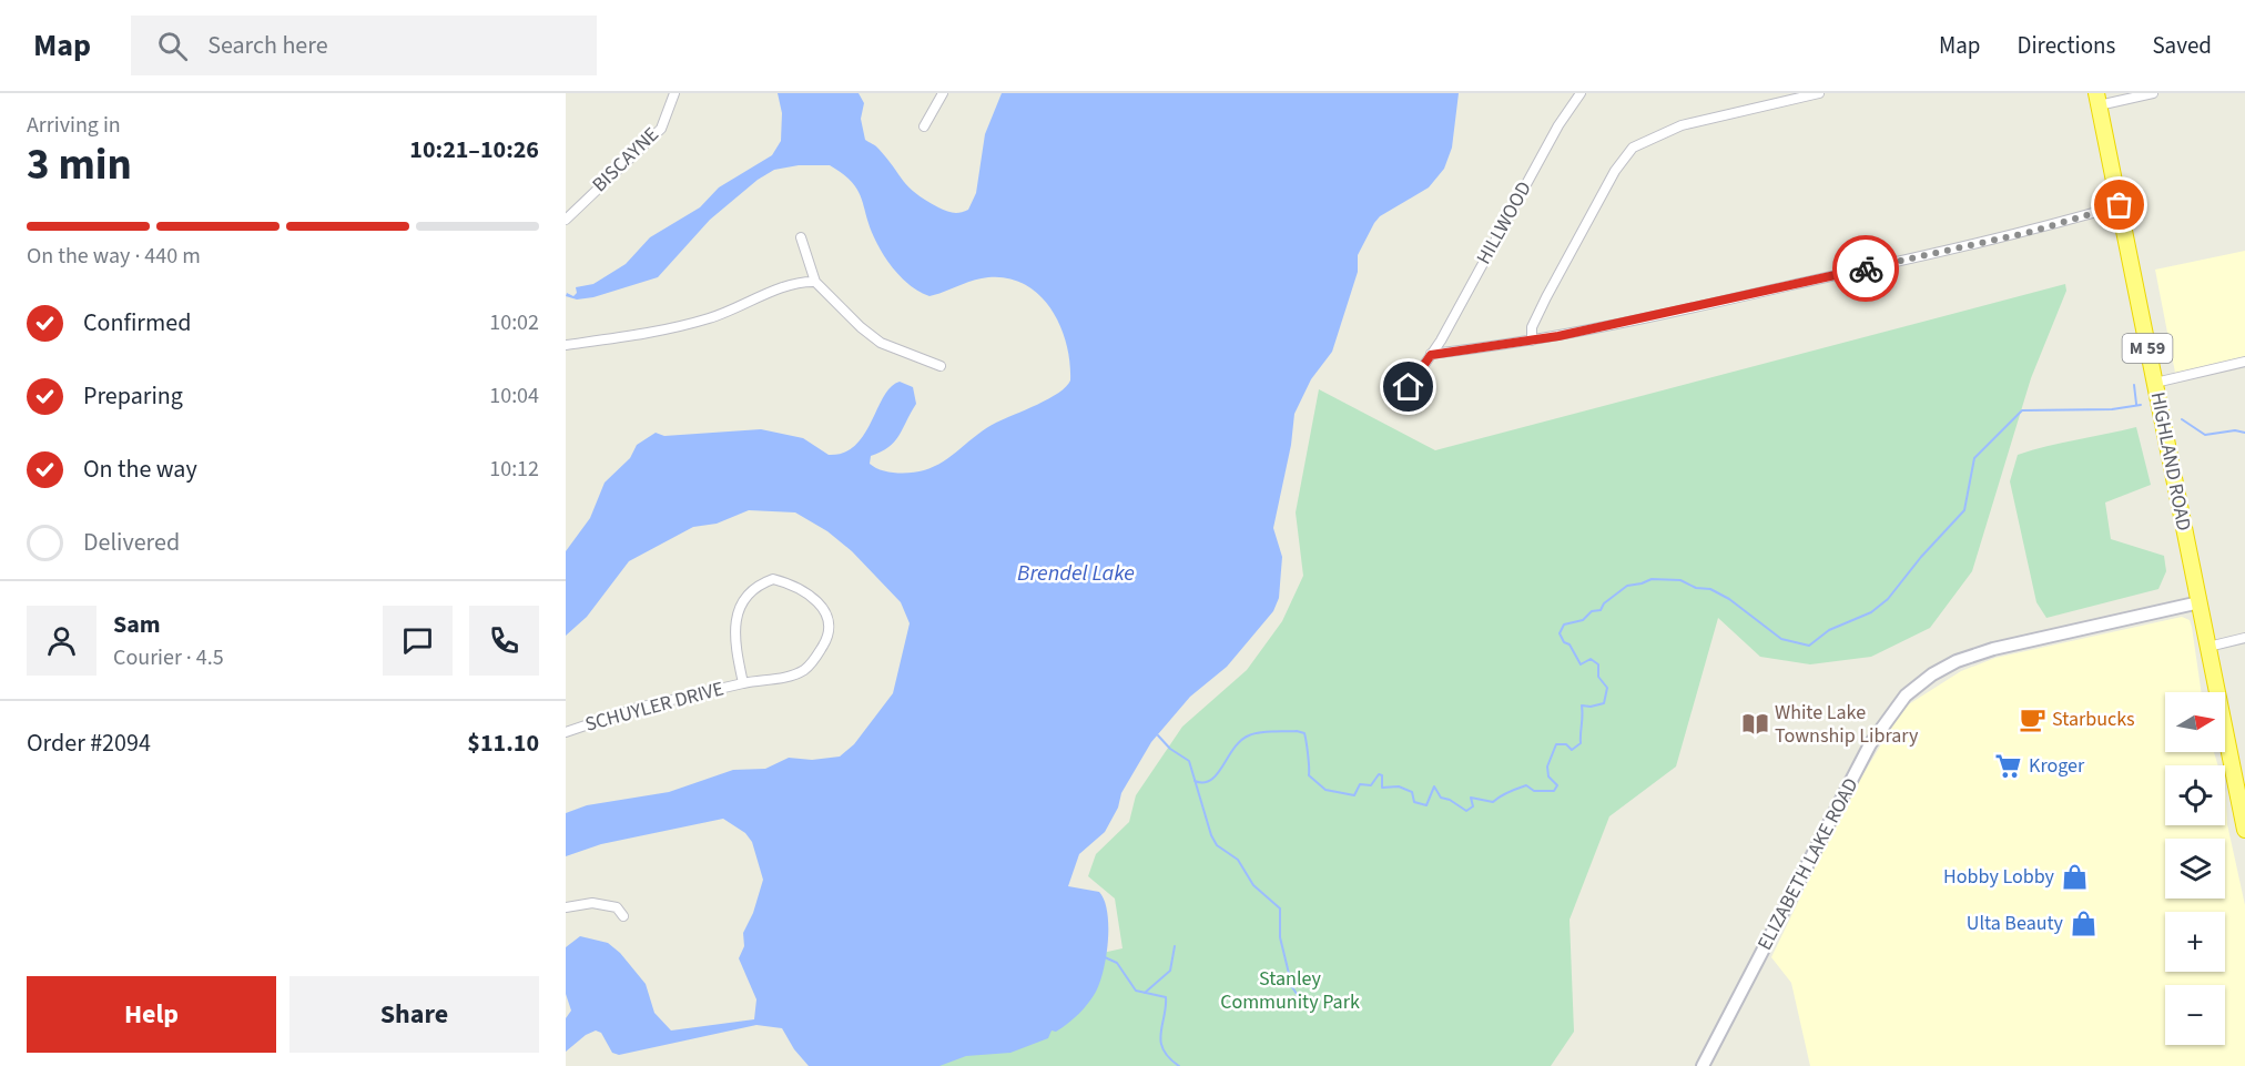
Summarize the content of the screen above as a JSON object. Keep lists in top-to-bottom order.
{
  "streets": {
    "highway": ["M 59", "HIGHLAND ROAD"],
    "street": [
      "BISCAYNE",
      "HILLWOOD",
      "SCHUYLER DRIVE",
      "ELIZABETH LAKE ROAD"
    ]
  },
  "crossings": [
    ["HIGHLAND ROAD", "ELIZABETH LAKE ROAD"]
  ],
  "water": ["Brendel Lake"],
  "parks": ["Stanley Community Park"],
  "places": {
    "cafe": ["Starbucks"],
    "library": ["White Lake Township Library"],
    "supermarket": ["Kroger"],
    "shop": ["Hobby Lobby", "Ulta Beauty"]
  },
  "north": "right",
  "page": {
    "header": "Map",
    "search": "Search here",
    "nav": ["Map", "Directions", "Saved"],
    "heading": ["3 min", "Arriving in", "10:21–10:26"],
    "panel": [
      "Sam",
      "Courier · 4.5",
      "Order #2094",
      "$11.10"
    ],
    "bar": "On the way · 440 m",
    "list": [
      ["Confirmed", "10:02"],
      ["Preparing", "10:04"],
      ["On the way", "10:12"],
      "Delivered"
    ],
    "map_buttons": ["+", "−"],
    "buttons": ["Help", "Share"]
  }
}
